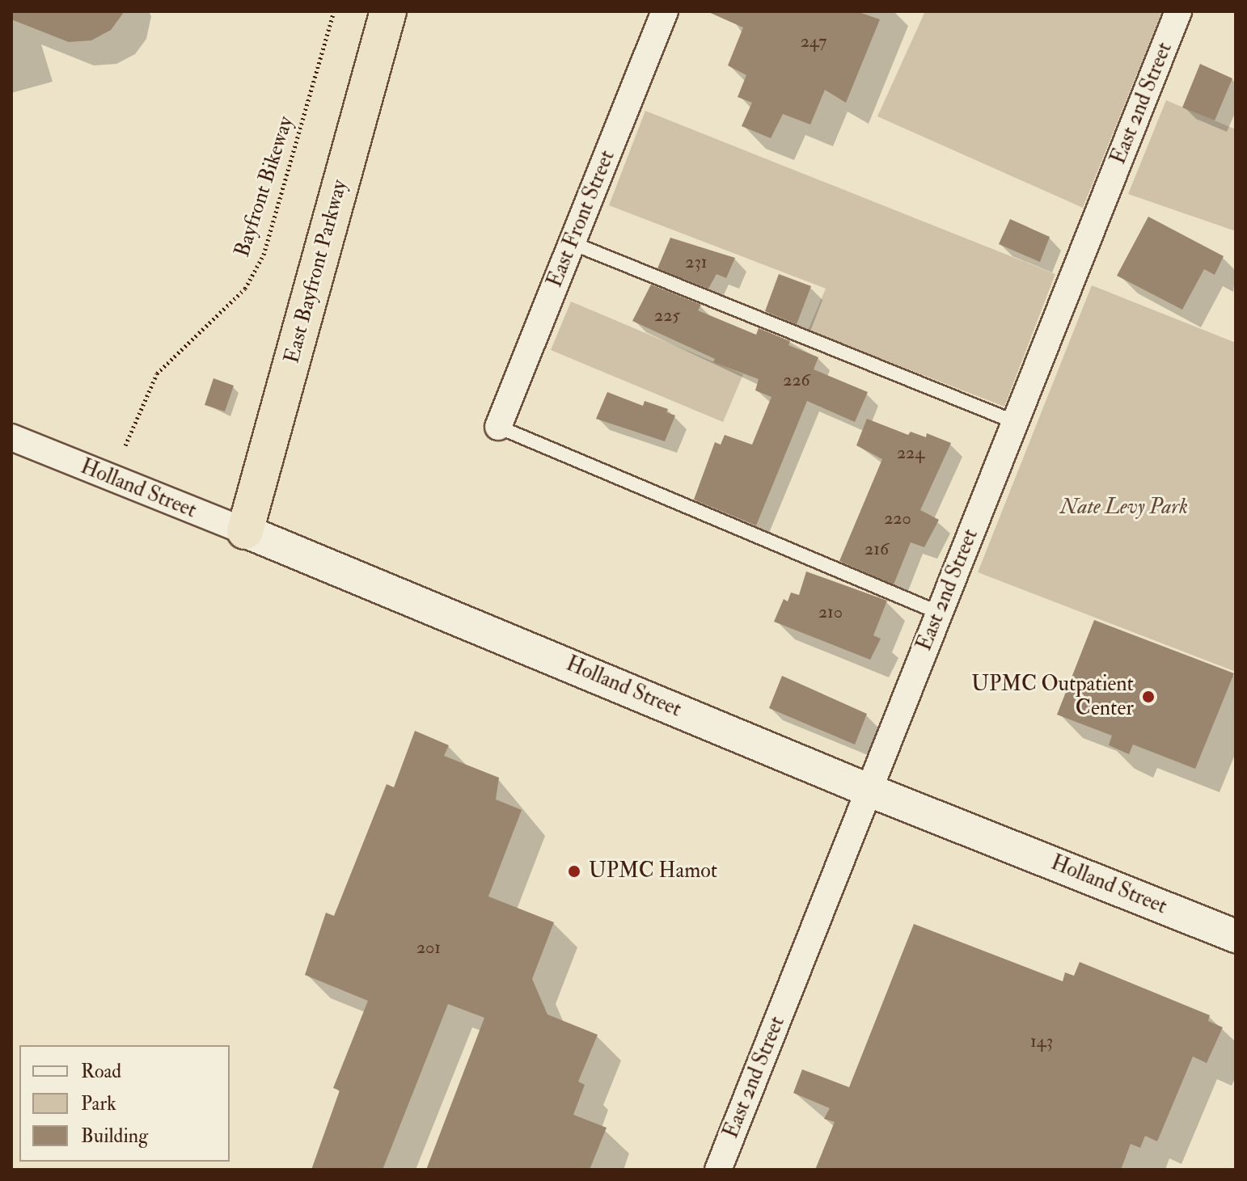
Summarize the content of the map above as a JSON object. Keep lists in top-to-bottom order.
{
  "streets": {
    "highway": ["East Bayfront Parkway"],
    "street": ["East 2nd Street", "East Front Street", "Holland Street"],
    "path": ["Bayfront Bikeway"]
  },
  "crossings": [
    ["East 2nd Street", "Holland Street"],
    ["East Bayfront Parkway", "Holland Street"]
  ],
  "parks": ["Nate Levy Park"],
  "places": ["UPMC Outpatient Center", "UPMC Hamot"],
  "house_numbers": [
    "247",
    "231",
    "225",
    "226",
    "224",
    "220",
    "216",
    "210",
    "201",
    "143"
  ],
  "legend": ["Road", "Park", "Building"]
}
